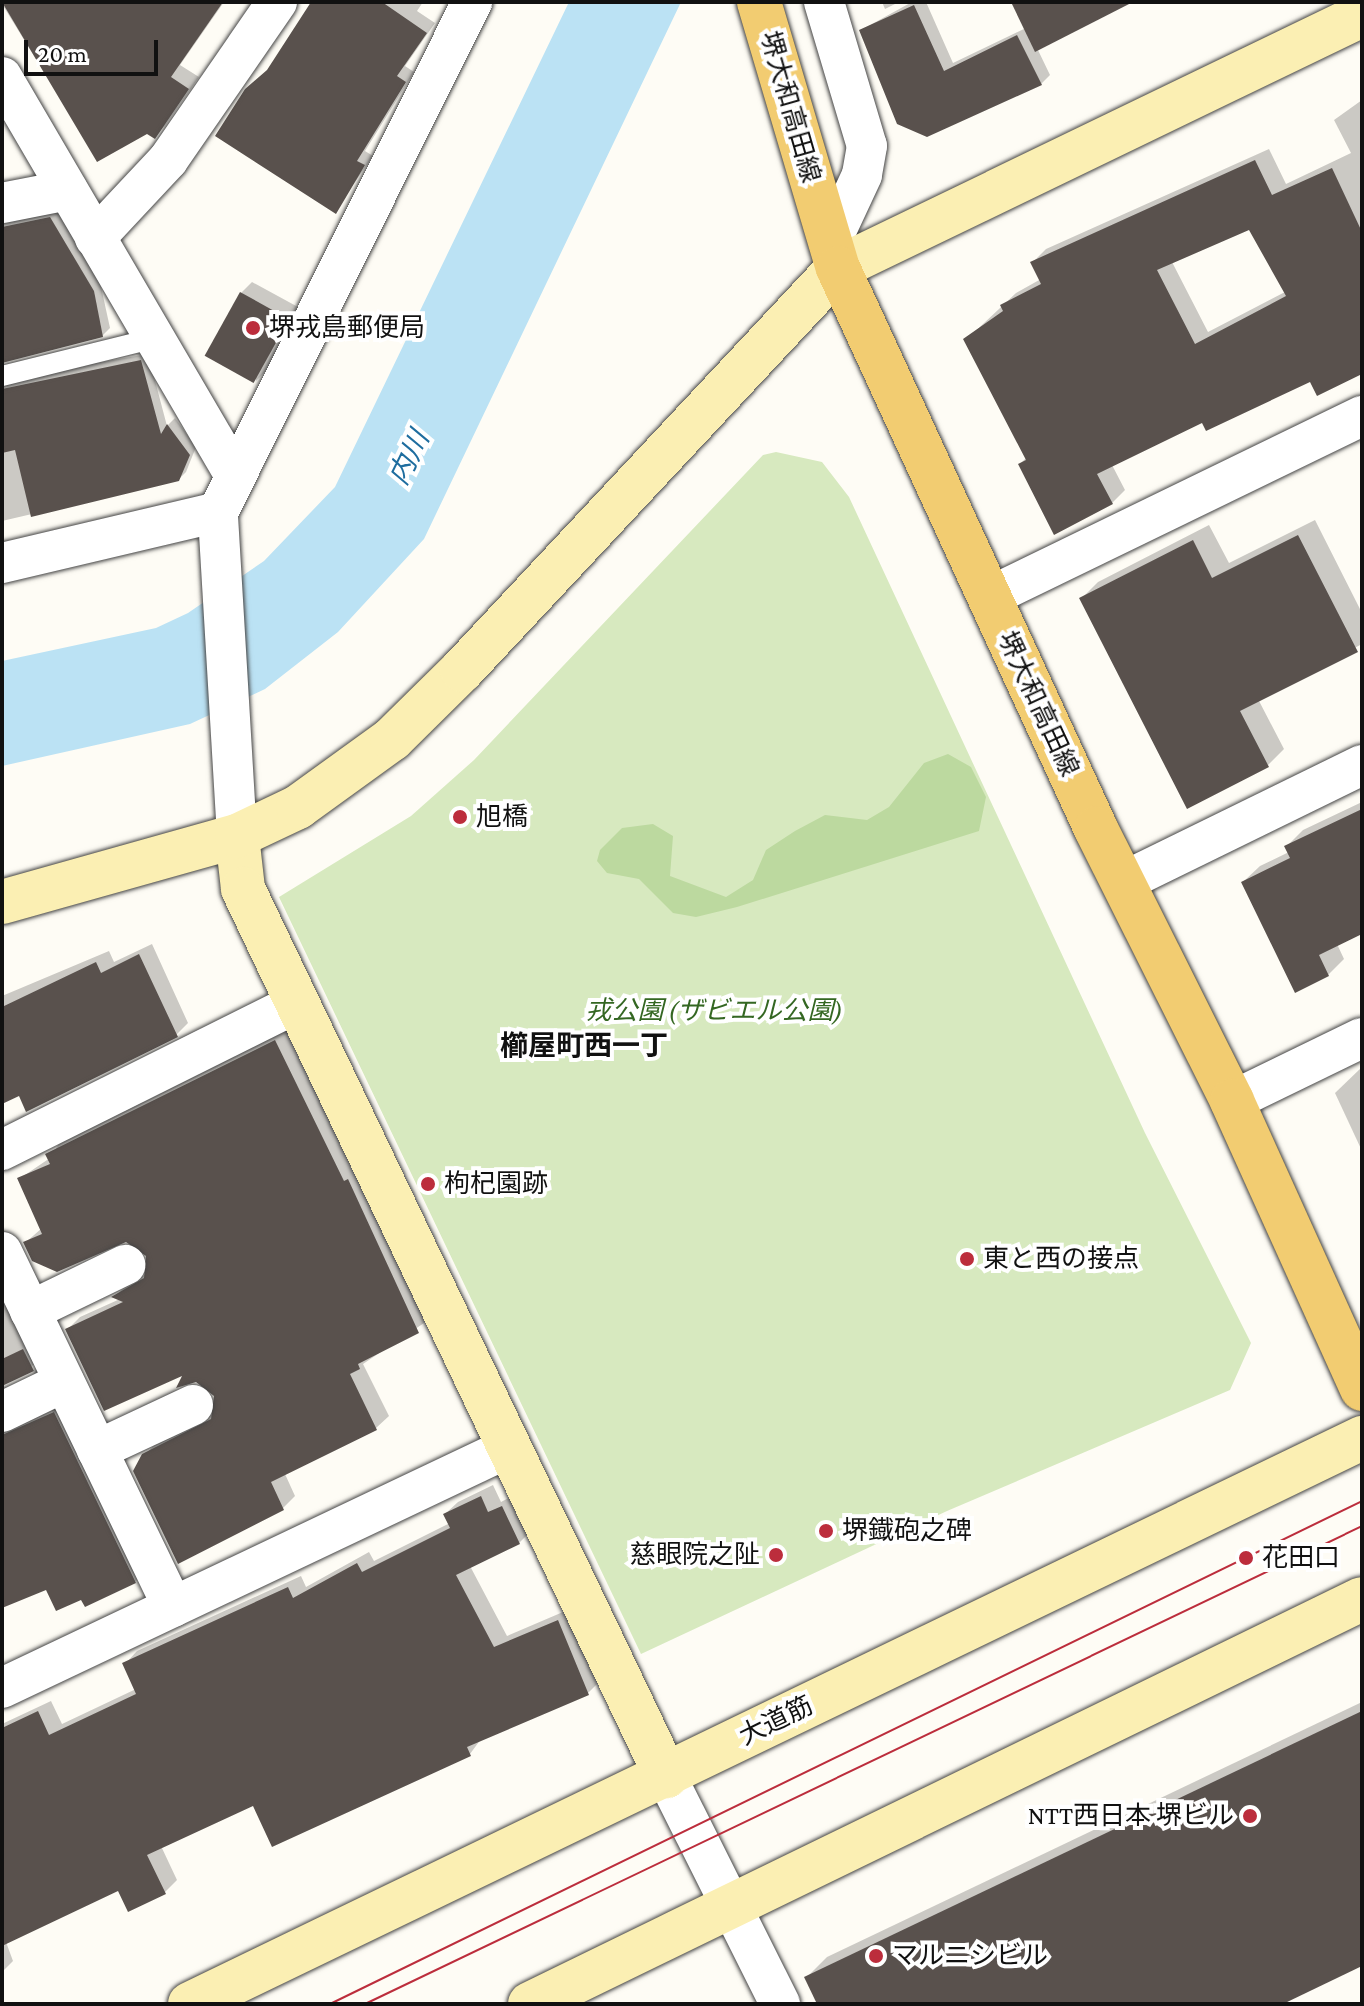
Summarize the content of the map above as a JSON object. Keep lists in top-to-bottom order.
{
  "streets": {
    "main road": ["堺大和高田線"],
    "street": ["大道筋"]
  },
  "districts": ["櫛屋町西一丁"],
  "water": ["内川"],
  "parks": ["戎公園 (ザビエル公園)"],
  "places": [
    "堺戎島郵便局",
    "旭橋",
    "枸杞園跡",
    "東と西の接点",
    "堺鐡砲之碑",
    "慈眼院之阯",
    "花田口",
    "NTT西日本 堺ビル",
    "マルニシビル"
  ],
  "scale_bar": "20 m"
}
